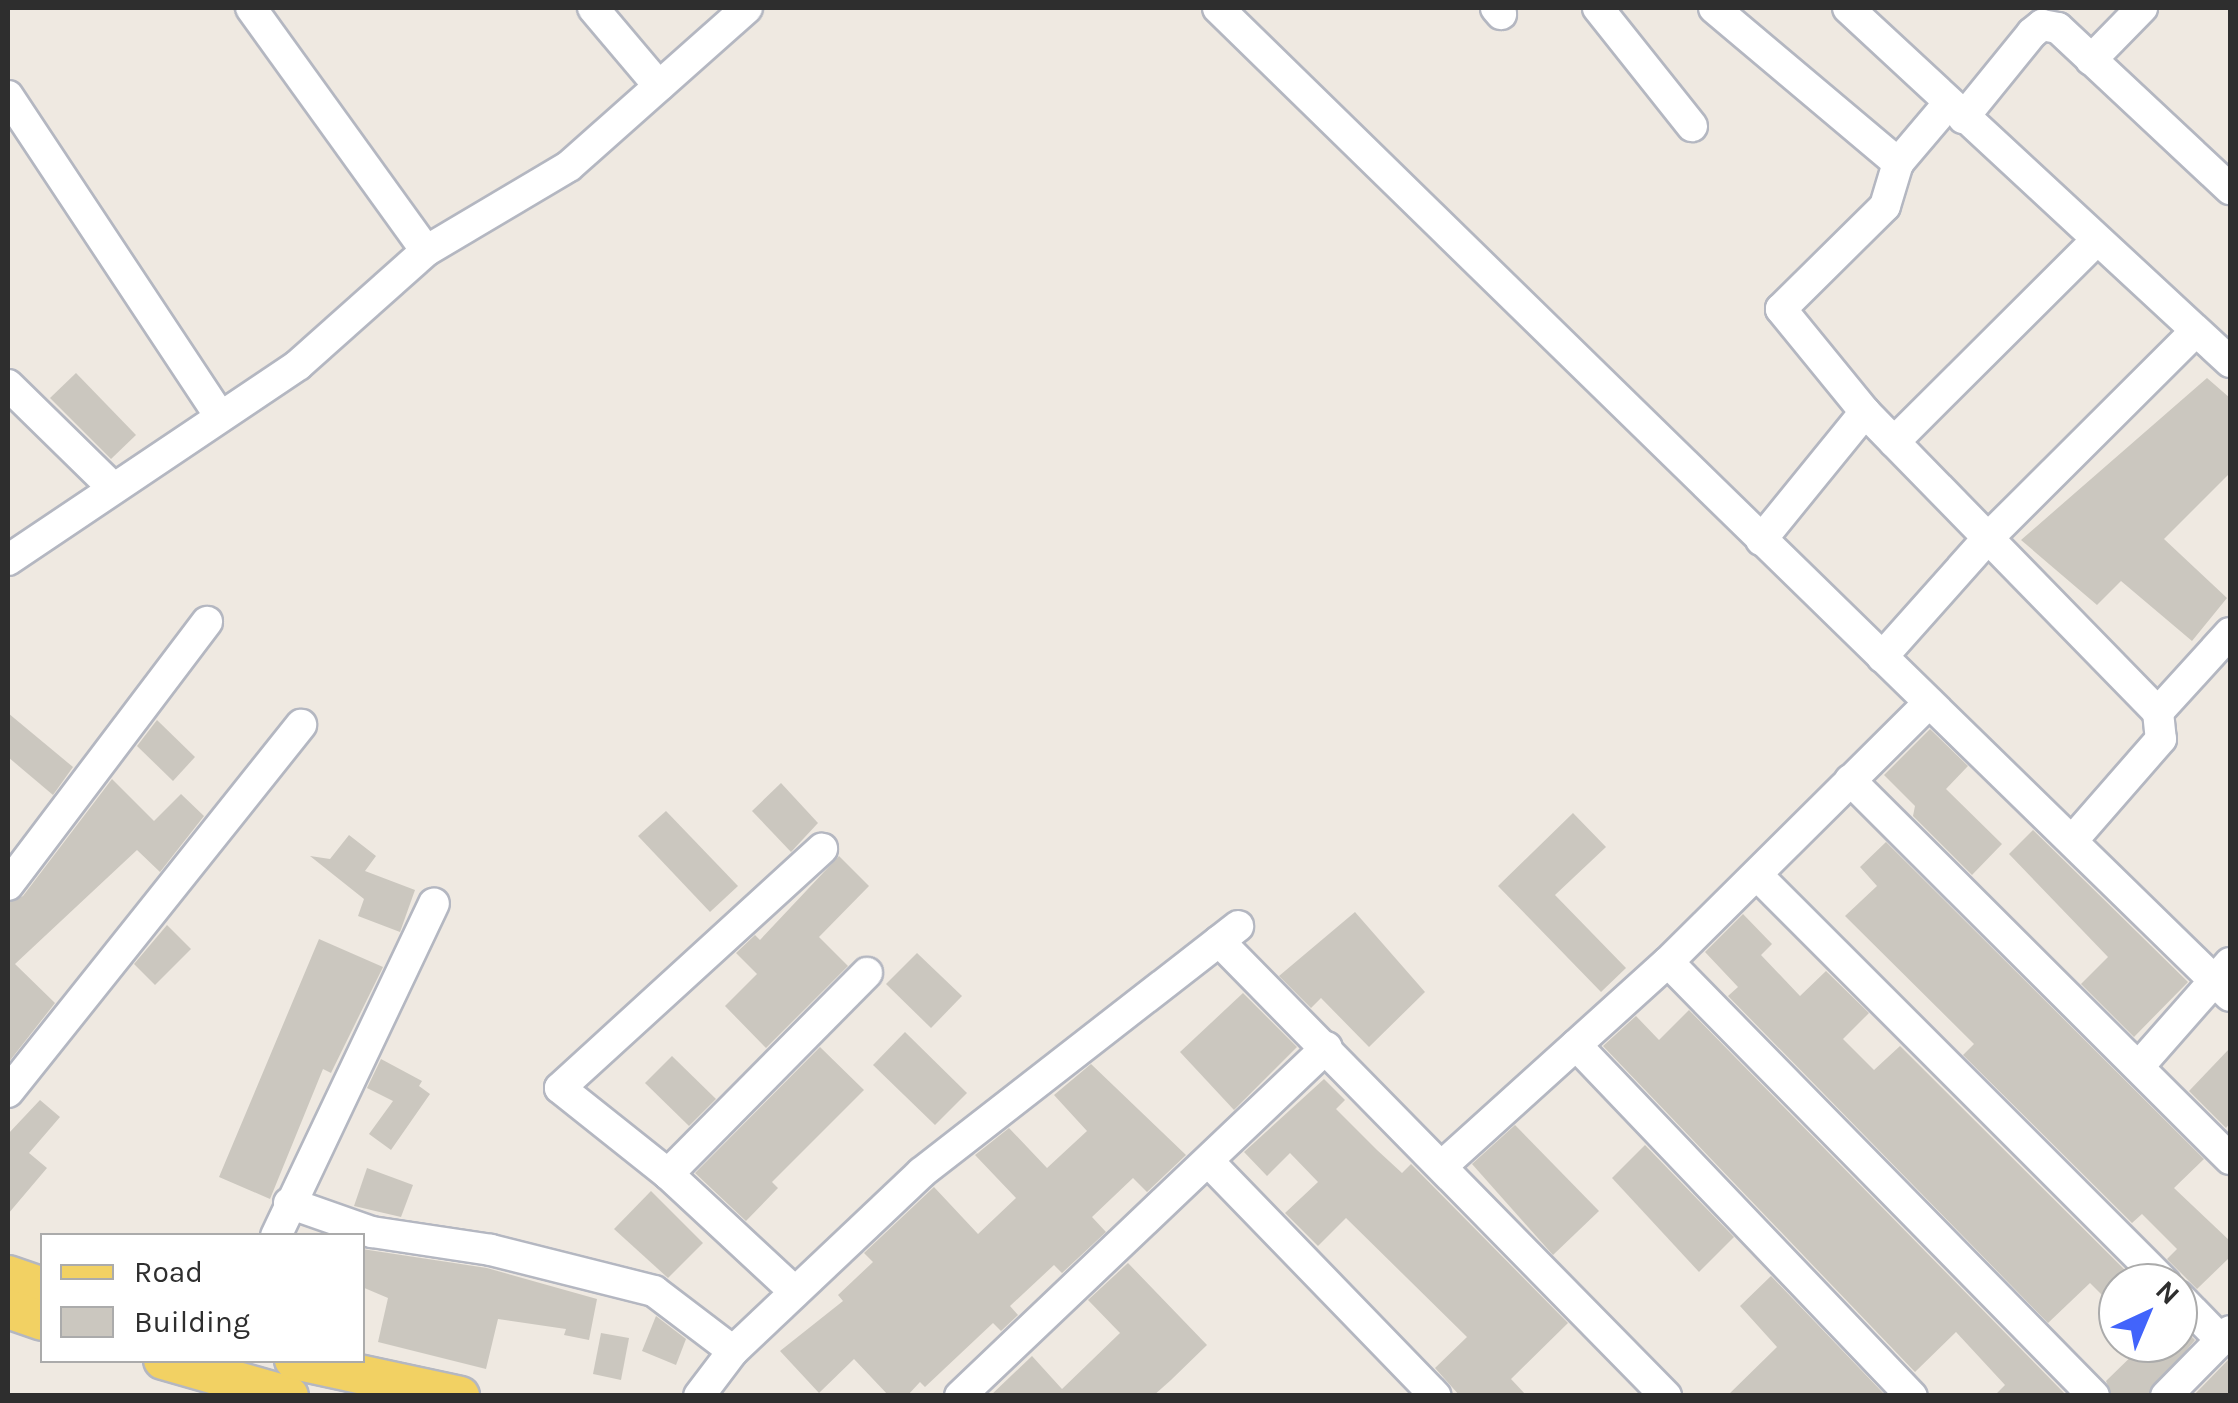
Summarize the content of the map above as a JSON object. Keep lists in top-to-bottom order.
{
  "legend": ["Road", "Building"],
  "north": "top right"
}
